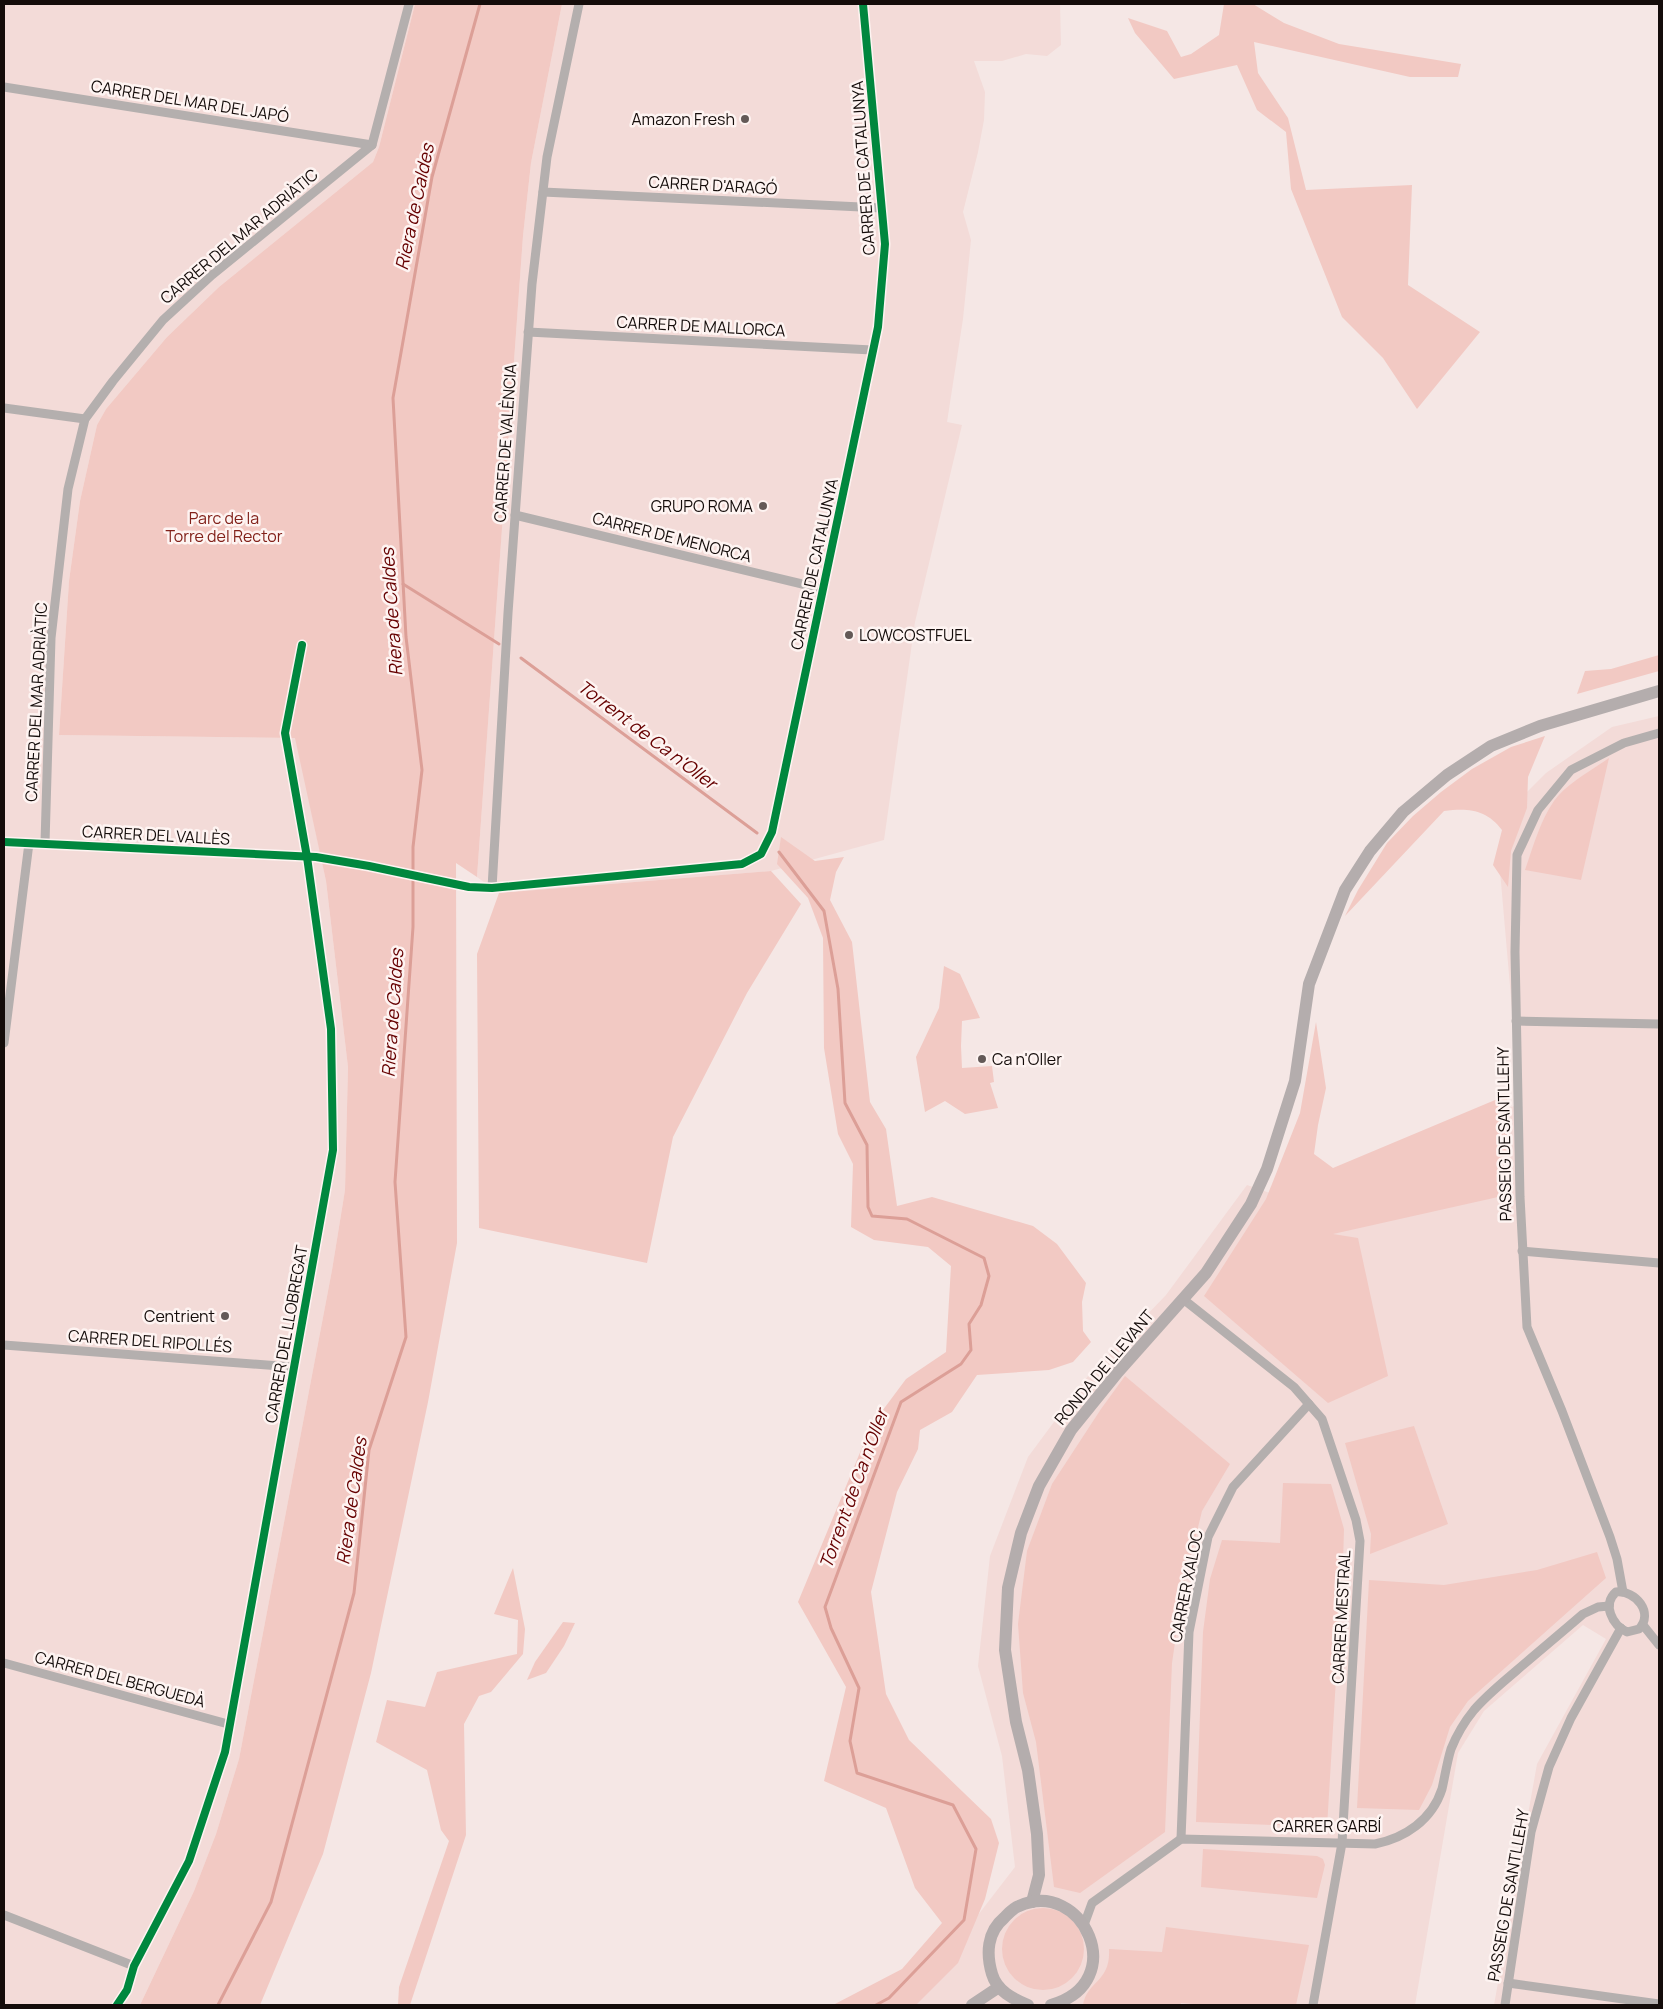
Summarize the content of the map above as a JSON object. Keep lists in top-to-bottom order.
{
  "streets": {
    "main road": ["RONDA DE LLEVANT"],
    "street": [
      "CARRER DEL MAR DEL JAPÓ",
      "CARRER DE CATALUNYA",
      "CARRER D'ARAGÓ",
      "CARRER DEL MAR ADRIÀTIC",
      "CARRER DE MALLORCA",
      "CARRER DE VALÈNCIA",
      "CARRER DE MENORCA",
      "CARRER DEL VALLÈS",
      "PASSEIG DE SANTLLEHY",
      "CARRER DEL LLOBREGAT",
      "CARRER DEL RIPOLLÉS",
      "CARRER XALOC",
      "CARRER MESTRAL",
      "CARRER DEL BERGUEDÀ",
      "CARRER GARBÍ"
    ]
  },
  "crossings": [
    ["CARRER DEL MAR DEL JAPÓ", "CARRER DEL MAR ADRIÀTIC"],
    ["CARRER DE CATALUNYA", "CARRER D'ARAGÓ"],
    ["CARRER DE CATALUNYA", "CARRER DE MALLORCA"],
    ["CARRER DE CATALUNYA", "CARRER DE VALÈNCIA"],
    ["CARRER DE CATALUNYA", "CARRER DE MENORCA"],
    ["CARRER DE CATALUNYA", "CARRER DEL VALLÈS"],
    ["CARRER D'ARAGÓ", "CARRER DE VALÈNCIA"],
    ["CARRER DEL MAR ADRIÀTIC", "CARRER DEL VALLÈS"],
    ["CARRER DE MALLORCA", "CARRER DE VALÈNCIA"],
    ["CARRER DE VALÈNCIA", "CARRER DE MENORCA"],
    ["CARRER DEL VALLÈS", "CARRER DEL LLOBREGAT"],
    ["PASSEIG DE SANTLLEHY", "CARRER GARBÍ"],
    ["CARRER DEL LLOBREGAT", "CARRER DEL RIPOLLÉS"],
    ["CARRER DEL LLOBREGAT", "CARRER DEL BERGUEDÀ"],
    ["RONDA DE LLEVANT", "CARRER MESTRAL"],
    ["CARRER XALOC", "CARRER MESTRAL"],
    ["CARRER XALOC", "CARRER GARBÍ"],
    ["CARRER MESTRAL", "CARRER GARBÍ"]
  ],
  "water": ["Riera de Caldes", "Torrent de Ca n'Oller"],
  "parks": ["Parc de la Torre del Rector"],
  "places": [
    "Amazon Fresh",
    "GRUPO ROMA",
    "LOWCOSTFUEL",
    "Ca n'Oller",
    "Centrient"
  ]
}
